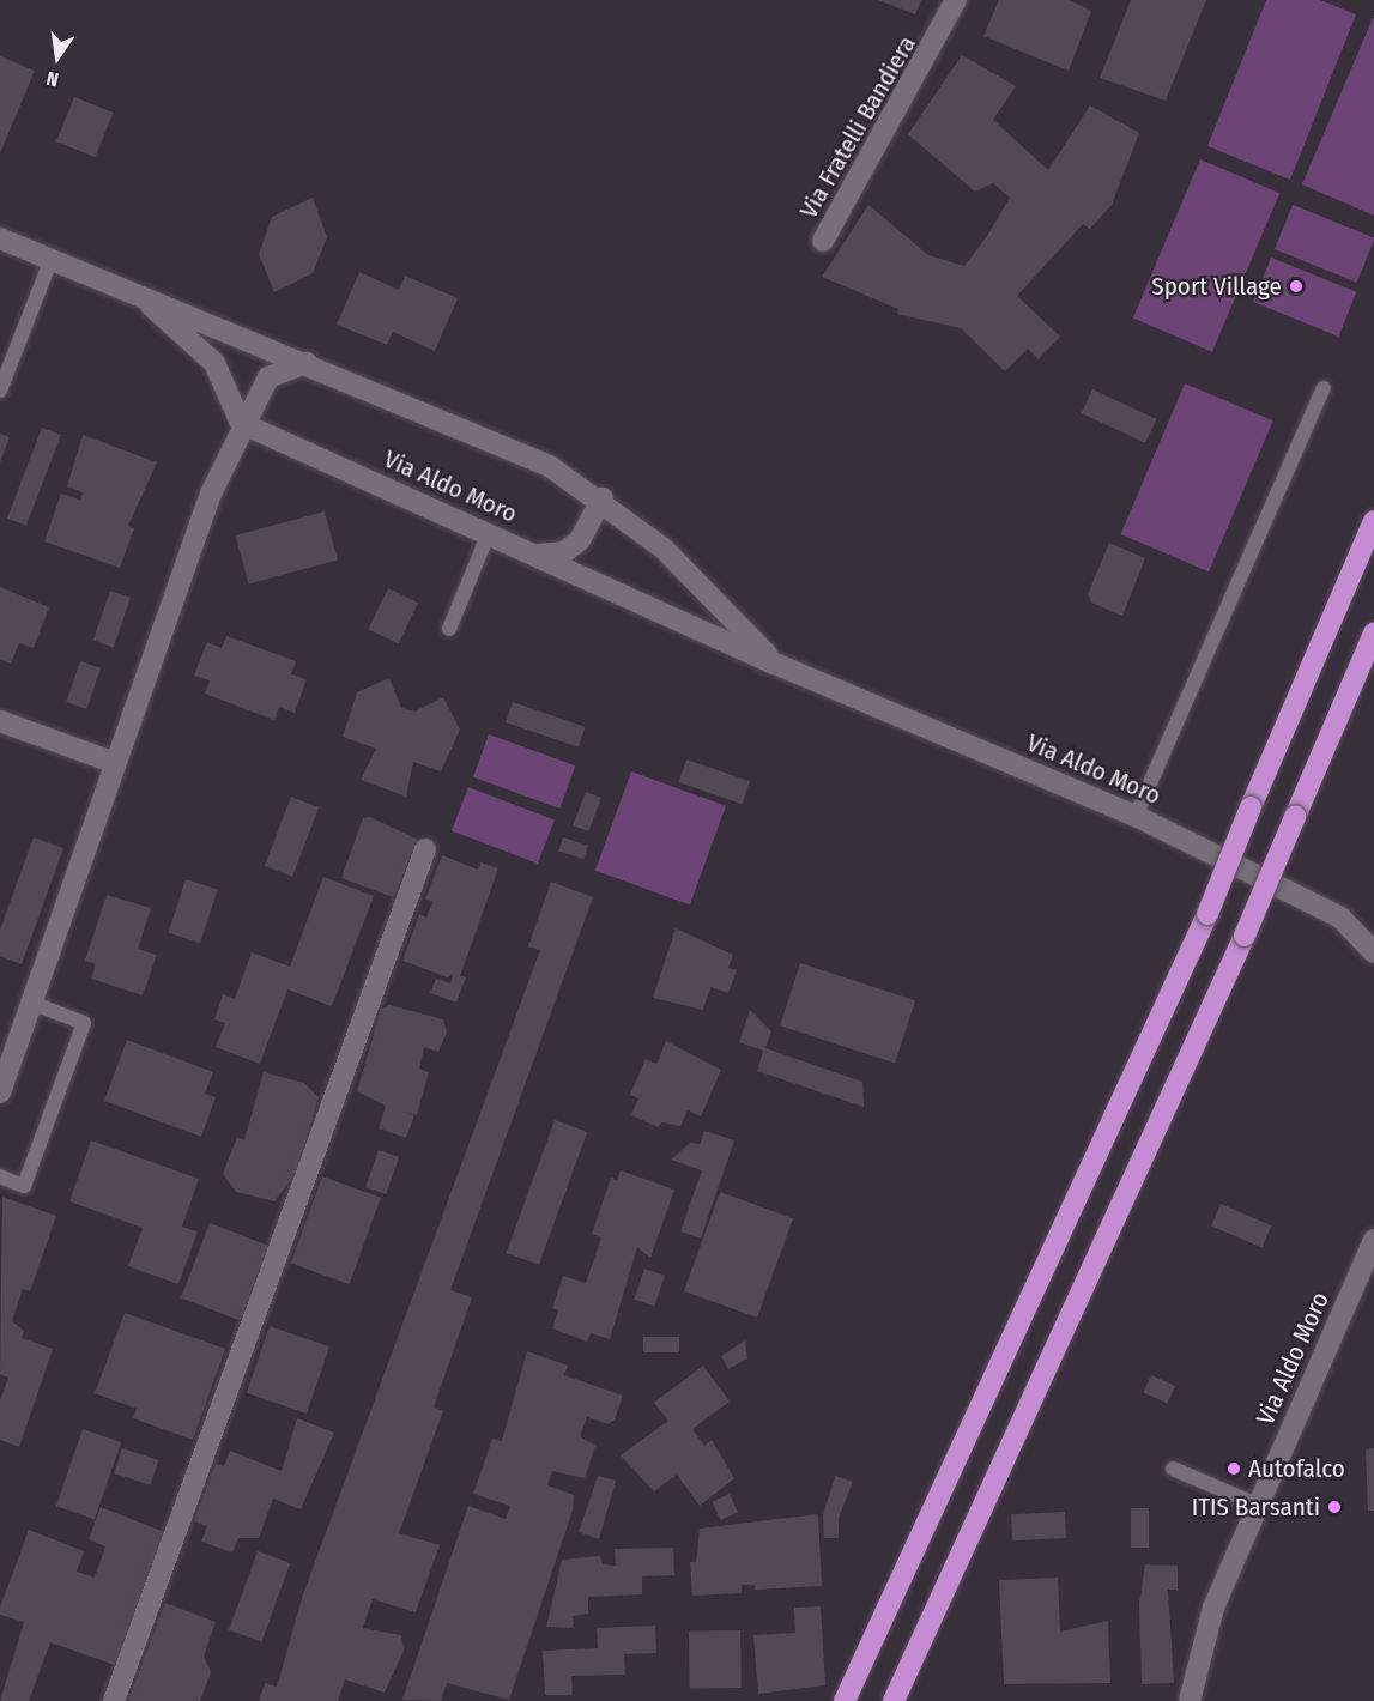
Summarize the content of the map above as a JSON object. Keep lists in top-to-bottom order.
{
  "streets": {
    "street": ["Via Fratelli Bandiera", "Via Aldo Moro"]
  },
  "places": ["Sport Village", "Autofalco", "ITIS Barsanti"],
  "north": "bottom"
}
